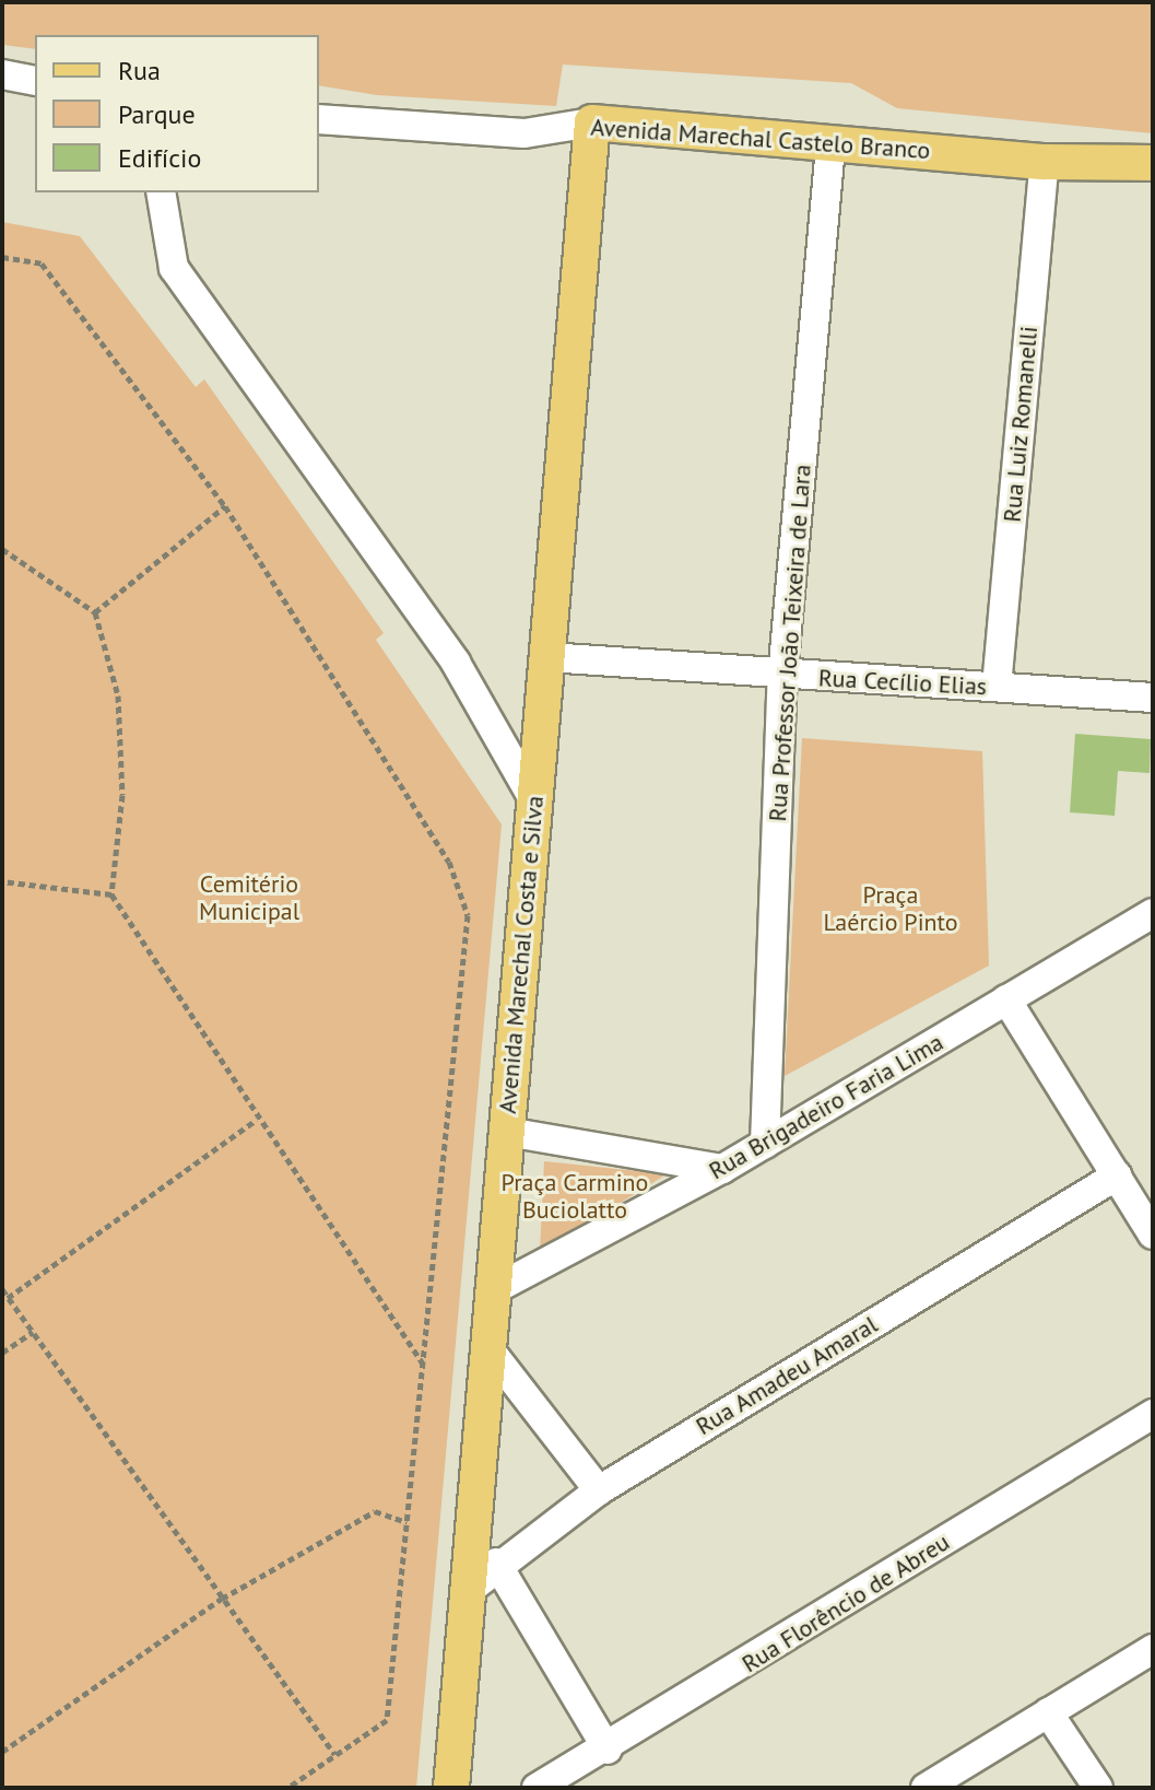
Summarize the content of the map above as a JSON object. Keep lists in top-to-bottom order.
{
  "streets": {
    "main road": ["Avenida Marechal Castelo Branco", "Avenida Marechal Costa e Silva"],
    "street": [
      "Rua Luiz Romanelli",
      "Rua Professor João Teixeira de Lara",
      "Rua Cecílio Elias",
      "Rua Brigadeiro Faria Lima",
      "Rua Amadeu Amaral",
      "Rua Florêncio de Abreu"
    ]
  },
  "crossings": [
    ["Avenida Marechal Castelo Branco", "Rua Luiz Romanelli"],
    ["Avenida Marechal Castelo Branco", "Rua Professor João Teixeira de Lara"],
    ["Avenida Marechal Castelo Branco", "Avenida Marechal Costa e Silva"],
    ["Rua Luiz Romanelli", "Rua Cecílio Elias"],
    ["Rua Professor João Teixeira de Lara", "Rua Cecílio Elias"],
    ["Rua Professor João Teixeira de Lara", "Rua Brigadeiro Faria Lima"],
    ["Rua Cecílio Elias", "Avenida Marechal Costa e Silva"],
    ["Avenida Marechal Costa e Silva", "Rua Brigadeiro Faria Lima"],
    ["Avenida Marechal Costa e Silva", "Rua Amadeu Amaral"]
  ],
  "parks": ["Cemitério Municipal", "Praça Laércio Pinto", "Praça Carmino Buciolatto"],
  "legend": ["Rua", "Parque", "Edifício"]
}
